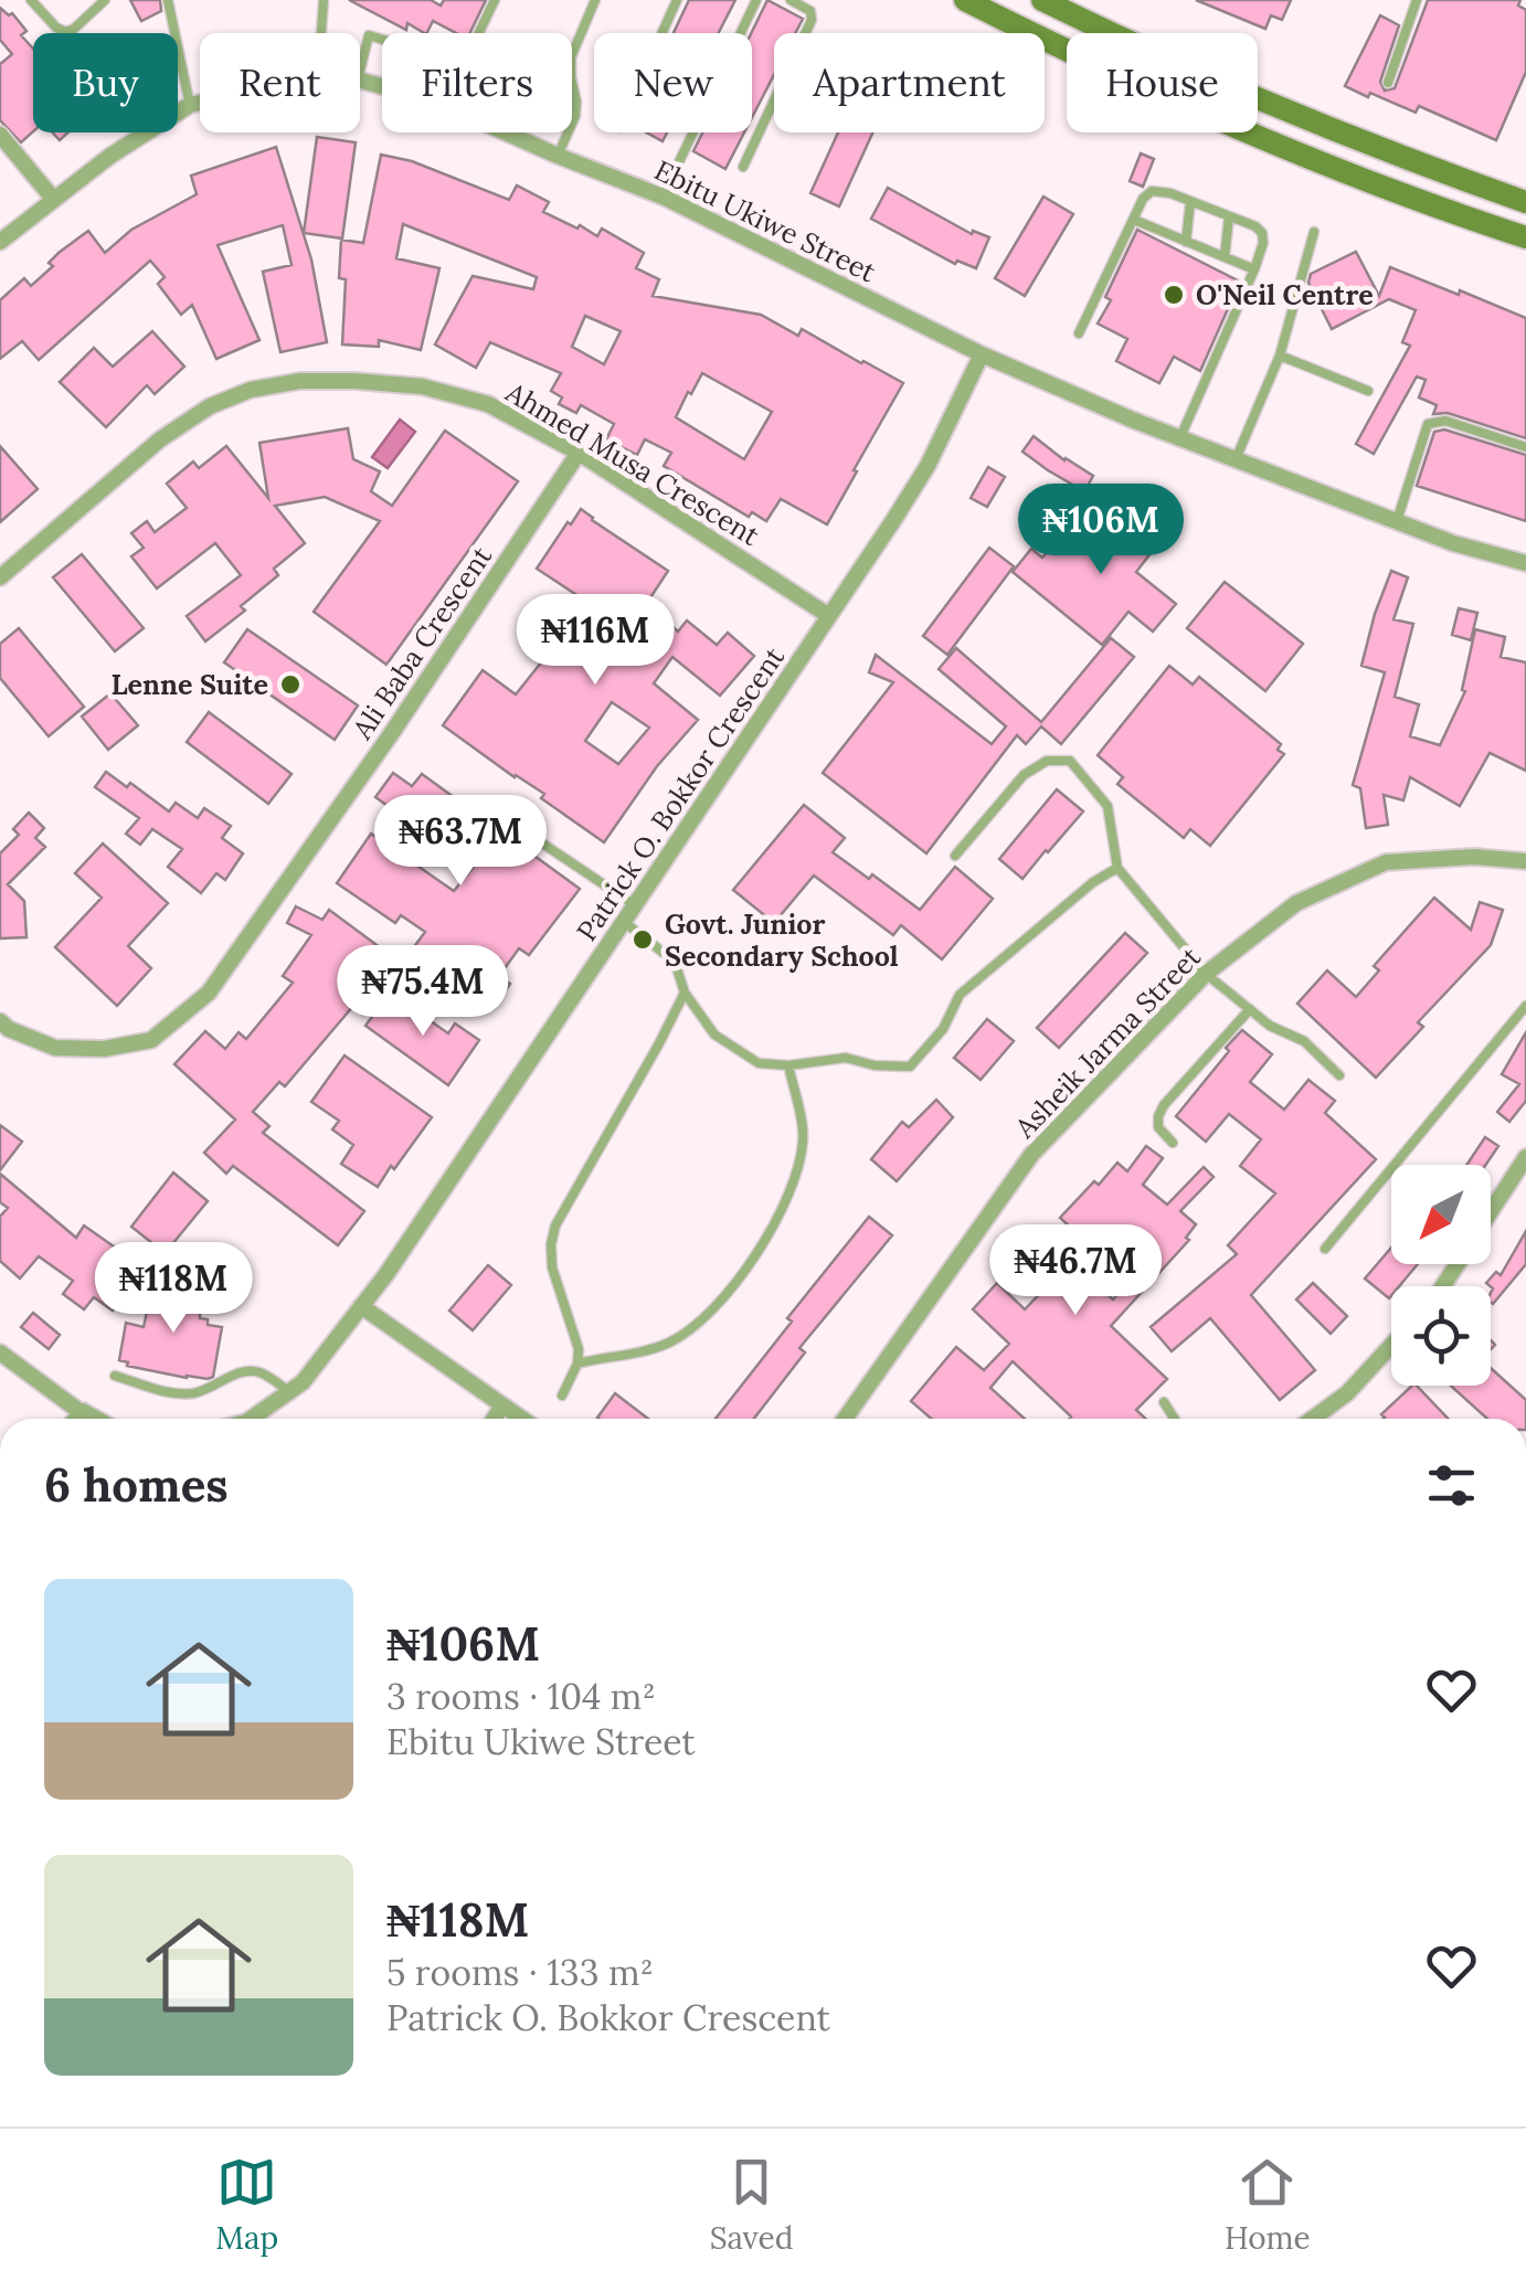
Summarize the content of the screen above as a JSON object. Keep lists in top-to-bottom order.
{
  "streets": {
    "street": [
      "Ebitu Ukiwe Street",
      "Ahmed Musa Crescent",
      "Ali Baba Crescent",
      "Patrick O. Bokkor Crescent",
      "Asheik Jarma Street"
    ]
  },
  "crossings": [
    ["Ebitu Ukiwe Street", "Patrick O. Bokkor Crescent"],
    ["Ahmed Musa Crescent", "Ali Baba Crescent"],
    ["Ahmed Musa Crescent", "Patrick O. Bokkor Crescent"]
  ],
  "places": ["O'Neil Centre", "Lenne Suite", "Govt. Junior Secondary School"],
  "north": "bottom left",
  "page": {
    "chip": [
      "Buy",
      "Rent",
      "Filters",
      "New",
      "Apartment",
      "House"
    ],
    "price": [
      "₦106M",
      "₦116M",
      "₦63.7M",
      "₦75.4M",
      "₦46.7M",
      "₦118M"
    ],
    "heading": "6 homes",
    "list": [
      {
        "name": "₦106M",
        "note": "3 rooms · 104 m² · Ebitu Ukiwe Street"
      },
      {
        "name": "₦118M",
        "note": "5 rooms · 133 m² · Patrick O. Bokkor Crescent"
      }
    ],
    "tabs": ["Map", "Saved", "Home"]
  }
}
